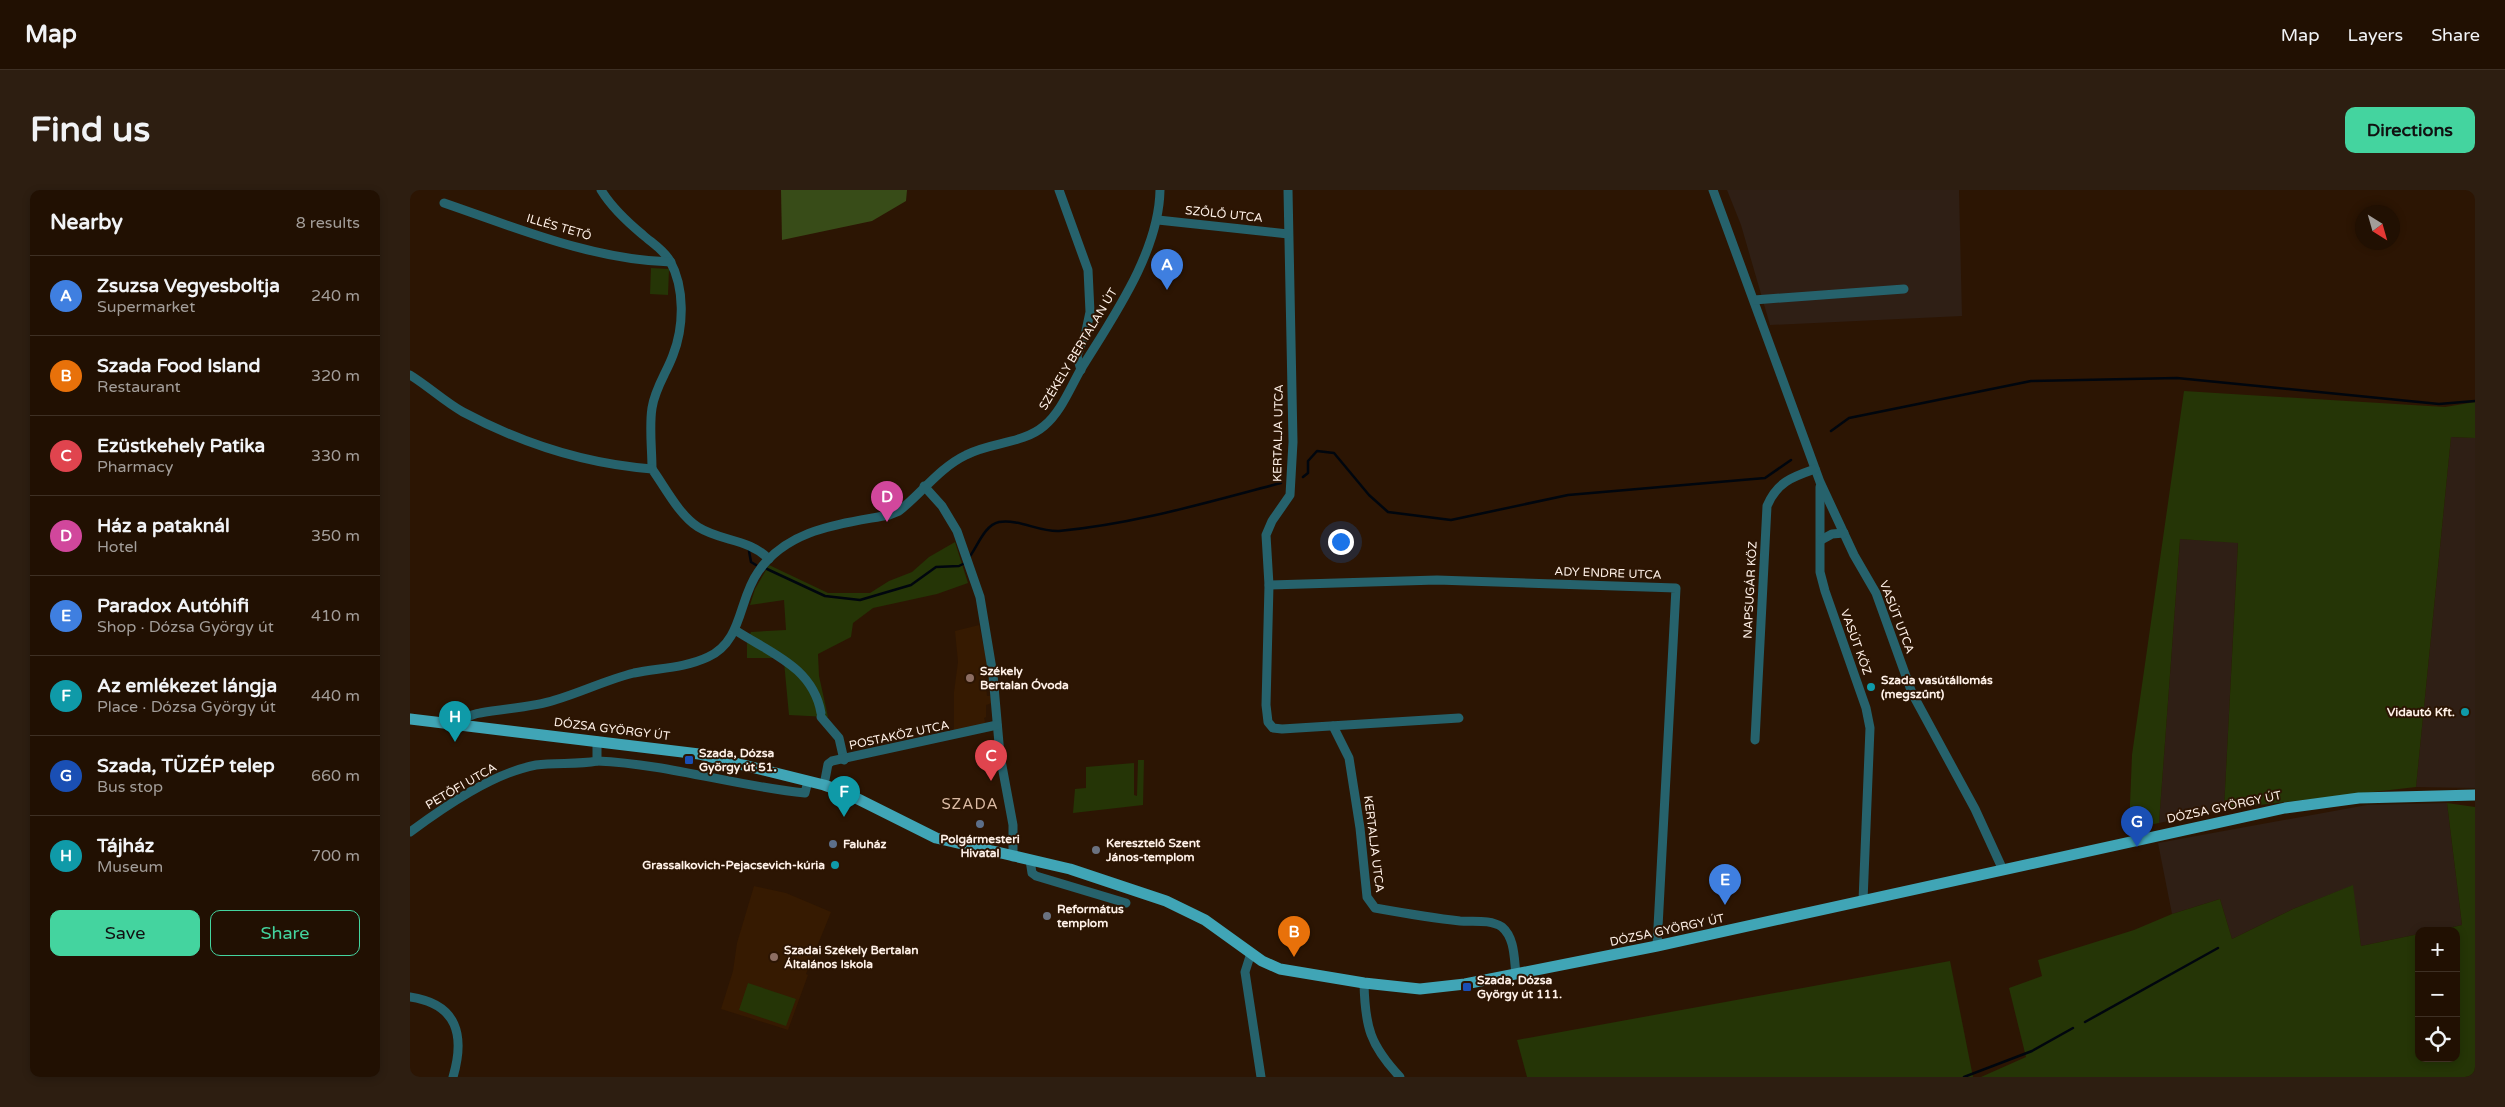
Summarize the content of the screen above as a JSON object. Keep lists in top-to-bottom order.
{
  "streets": {
    "main road": ["DÓZSA GYÖRGY ÚT"],
    "street": [
      "SZŐLŐ UTCA",
      "ILLÉS TETŐ",
      "SZÉKELY BERTALAN ÚT",
      "KERTALJA UTCA",
      "ADY ENDRE UTCA",
      "NAPSUGÁR KÖZ",
      "VASÚT UTCA",
      "VASÚT KÖZ",
      "POSTAKÖZ UTCA",
      "PETŐFI UTCA"
    ]
  },
  "crossings": [
    ["SZŐLŐ UTCA", "SZÉKELY BERTALAN ÚT"],
    ["SZŐLŐ UTCA", "KERTALJA UTCA"],
    ["SZÉKELY BERTALAN ÚT", "DÓZSA GYÖRGY ÚT"],
    ["KERTALJA UTCA", "ADY ENDRE UTCA"],
    ["KERTALJA UTCA", "DÓZSA GYÖRGY ÚT"],
    ["ADY ENDRE UTCA", "DÓZSA GYÖRGY ÚT"],
    ["NAPSUGÁR KÖZ", "VASÚT UTCA"],
    ["VASÚT UTCA", "VASÚT KÖZ"],
    ["VASÚT UTCA", "DÓZSA GYÖRGY ÚT"],
    ["VASÚT KÖZ", "DÓZSA GYÖRGY ÚT"],
    ["DÓZSA GYÖRGY ÚT", "POSTAKÖZ UTCA"]
  ],
  "districts": ["SZADA"],
  "places": {
    "other": [
      "Székely Bertalan Óvoda",
      "Szada vasútállomás (megszűnt)",
      "Vidautó Kft.",
      "Polgármesteri Hivatal",
      "Faluház",
      "Keresztelő Szent János-templom",
      "Grassalkovich-Pejacsevich-kúria",
      "Református templom",
      "Szadai Székely Bertalan Általános Iskola"
    ],
    "transit": ["Szada, Dózsa György út 51.", "Szada, Dózsa György út 111."]
  },
  "north": "bottom right",
  "page": {
    "header": "Map",
    "nav": ["Map", "Layers", "Share"],
    "buttons": [
      "Directions",
      ["Save", "Share"]
    ],
    "title": "Find us",
    "heading": ["Nearby", "8 results"],
    "pins": [
      "A",
      "D",
      "H",
      "C",
      "F",
      "G",
      "E",
      "B"
    ],
    "list": [
      {
        "mark": "A",
        "name": "Zsuzsa Vegyesboltja",
        "note": "Supermarket",
        "value": "240 m"
      },
      {
        "mark": "B",
        "name": "Szada Food Island",
        "note": "Restaurant",
        "value": "320 m"
      },
      {
        "mark": "C",
        "name": "Ezüstkehely Patika",
        "note": "Pharmacy",
        "value": "330 m"
      },
      {
        "mark": "D",
        "name": "Ház a pataknál",
        "note": "Hotel",
        "value": "350 m"
      },
      {
        "mark": "E",
        "name": "Paradox Autóhifi",
        "note": "Shop · Dózsa György út",
        "value": "410 m"
      },
      {
        "mark": "F",
        "name": "Az emlékezet lángja",
        "note": "Place · Dózsa György út",
        "value": "440 m"
      },
      {
        "mark": "G",
        "name": "Szada, TÜZÉP telep",
        "note": "Bus stop",
        "value": "660 m"
      },
      {
        "mark": "H",
        "name": "Tájház",
        "note": "Museum",
        "value": "700 m"
      }
    ],
    "map_buttons": ["+", "−"]
  }
}
